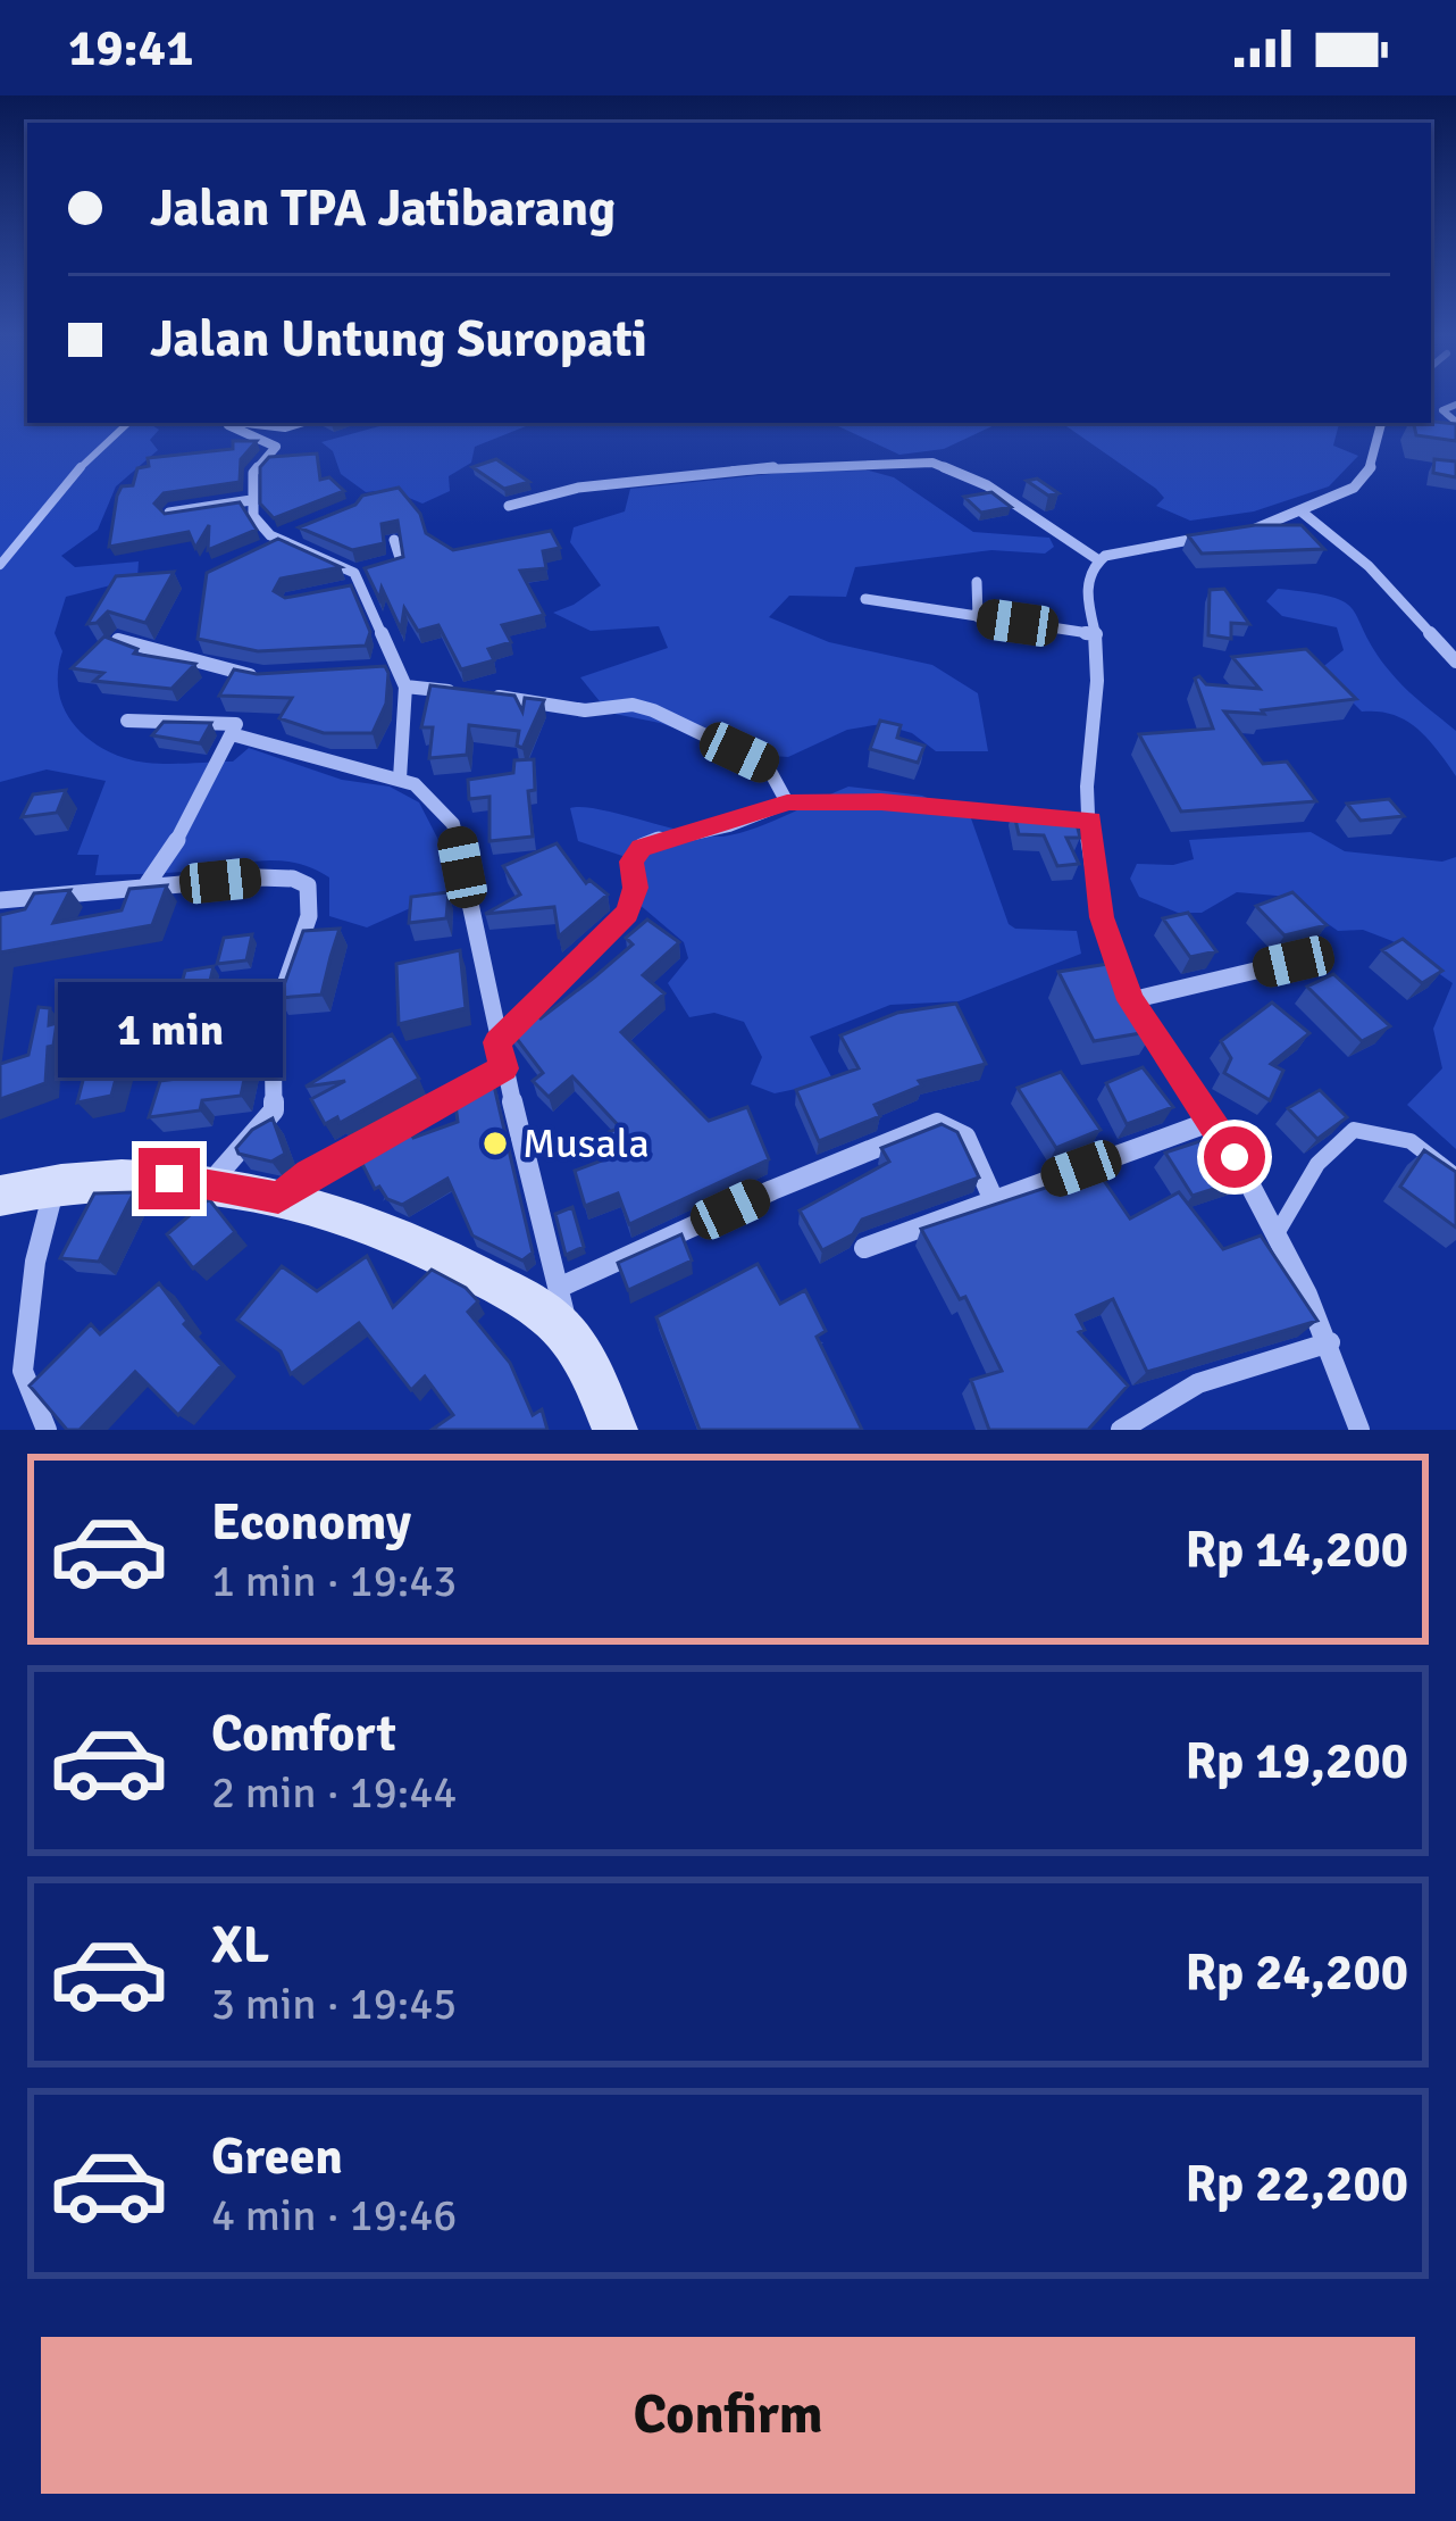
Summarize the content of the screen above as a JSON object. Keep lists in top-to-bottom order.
{
  "places": ["Musala"],
  "page": {
    "status": "19:41",
    "banner": ["Jalan TPA Jatibarang", "Jalan Untung Suropati"],
    "bubble": "1 min",
    "list": [
      {
        "name": "Economy",
        "note": "1 min · 19:43",
        "value": "Rp 14,200"
      },
      {
        "name": "Comfort",
        "note": "2 min · 19:44",
        "value": "Rp 19,200"
      },
      {
        "name": "XL",
        "note": "3 min · 19:45",
        "value": "Rp 24,200"
      },
      {
        "name": "Green",
        "note": "4 min · 19:46",
        "value": "Rp 22,200"
      }
    ],
    "buttons": "Confirm"
  }
}
